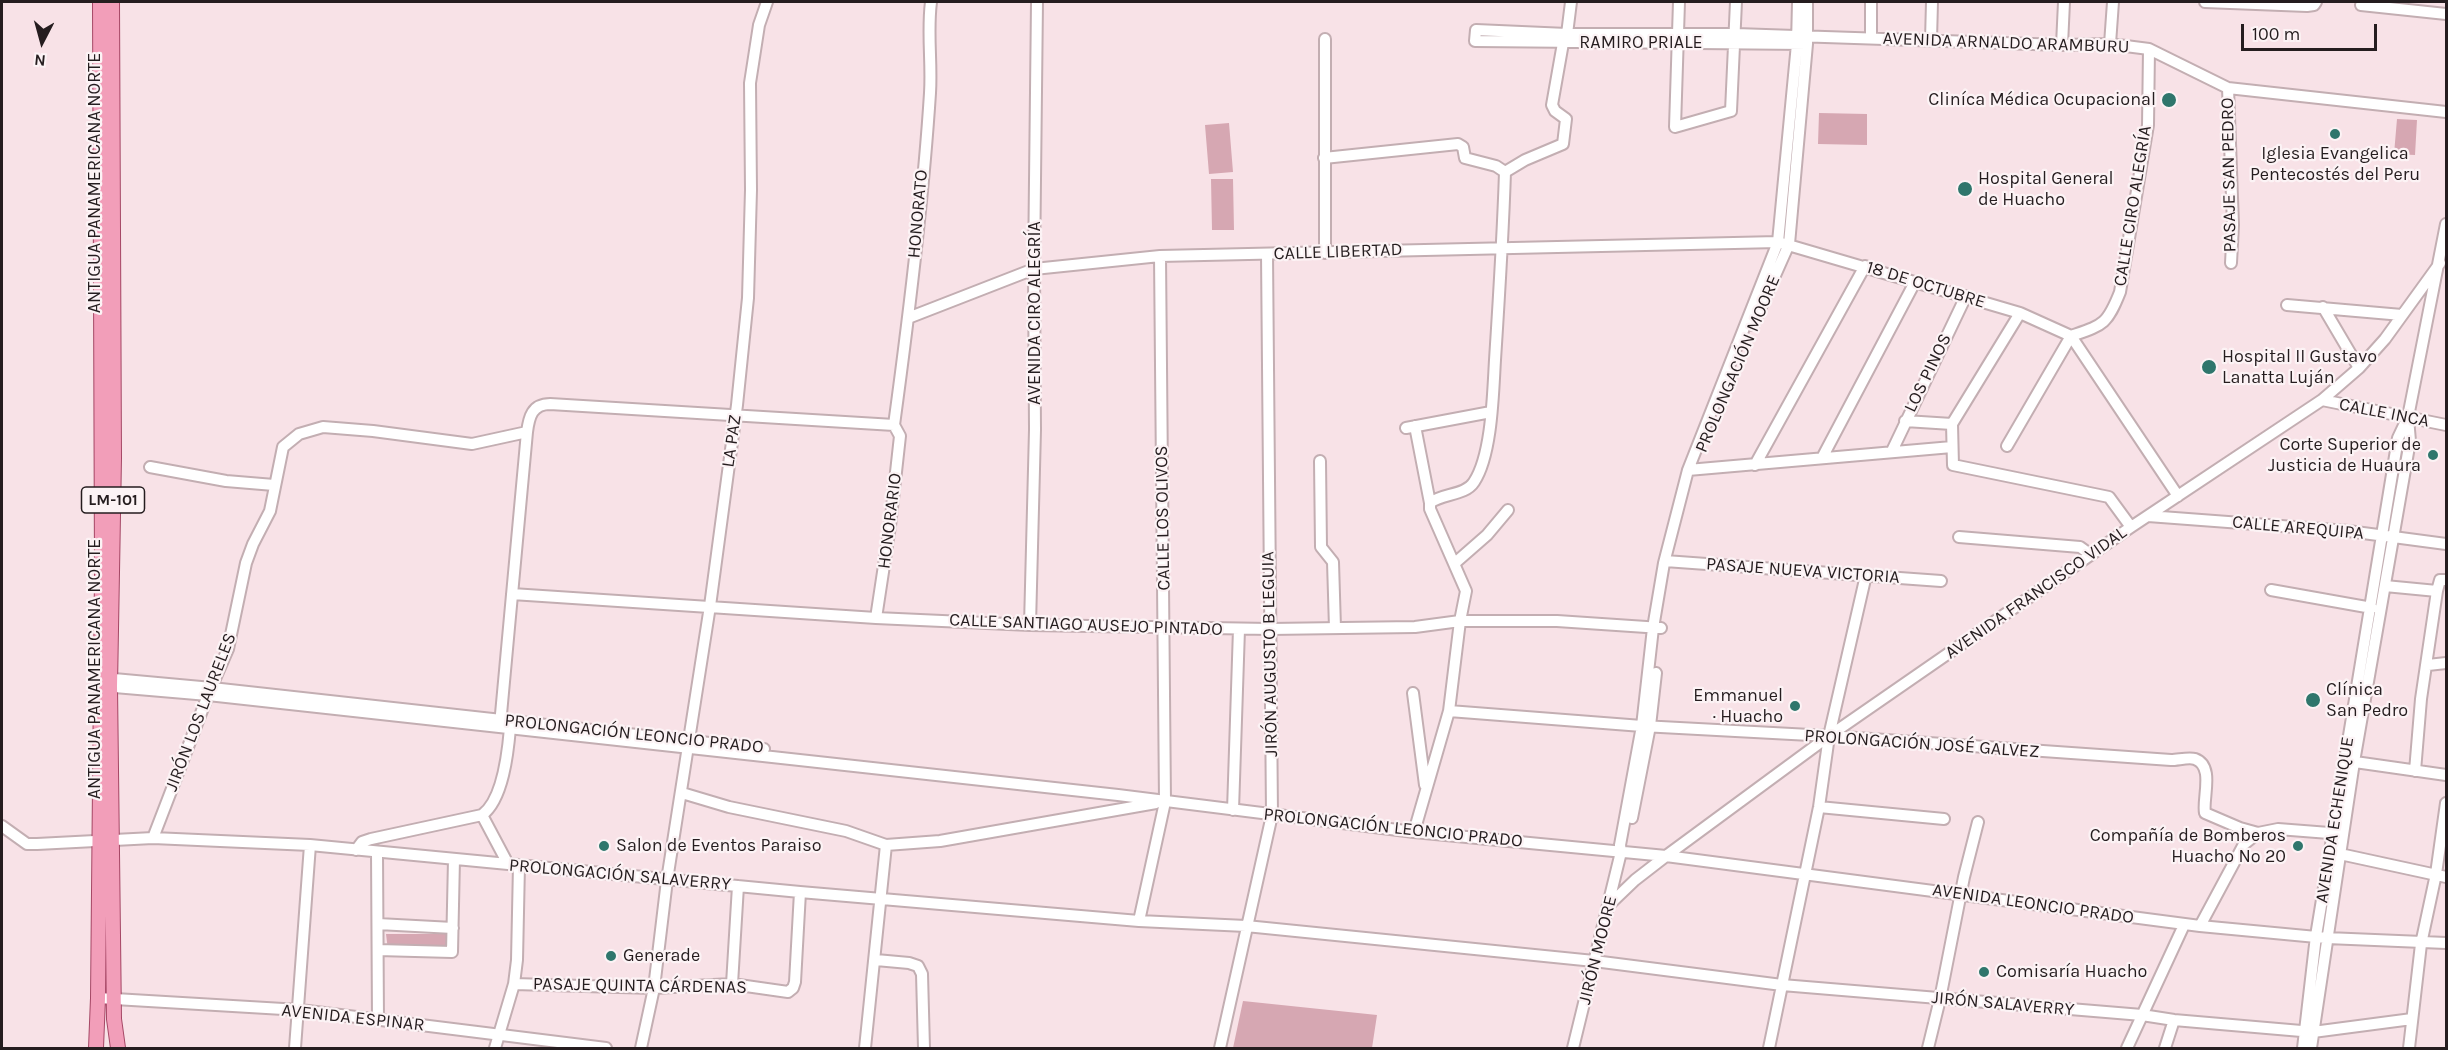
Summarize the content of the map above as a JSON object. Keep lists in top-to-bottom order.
{
  "streets": {
    "main road": ["ANTIGUA PANAMERICANA NORTE", "LM-101"],
    "street": [
      "RAMIRO PRIALE",
      "AVENIDA ARNALDO ARAMBURU",
      "PASAJE SAN PEDRO",
      "CALLE CIRO ALEGRÍA",
      "HONORATO",
      "CALLE LIBERTAD",
      "18 DE OCTUBRE",
      "AVENIDA CIRO ALEGRÍA",
      "PROLONGACIÓN MOORE",
      "LOS PINOS",
      "CALLE INCA",
      "LA PAZ",
      "CALLE LOS OLIVOS",
      "HONORARIO",
      "CALLE AREQUIPA",
      "PASAJE NUEVA VICTORIA",
      "AVENIDA FRANCISCO VIDAL",
      "CALLE SANTIAGO AUSEJO PINTADO",
      "JIRÓN AUGUSTO B LEGUIA",
      "JIRÓN LOS LAURELES",
      "PROLONGACIÓN LEONCIO PRADO",
      "PROLONGACIÓN JOSÉ GALVEZ",
      "AVENIDA ECHENIQUE",
      "PROLONGACIÓN SALAVERRY",
      "AVENIDA LEONCIO PRADO",
      "JIRÓN MOORE",
      "PASAJE QUINTA CÁRDENAS",
      "JIRÓN SALAVERRY",
      "AVENIDA ESPINAR"
    ]
  },
  "crossings": [
    ["RAMIRO PRIALE", "AVENIDA ARNALDO ARAMBURU"],
    ["RAMIRO PRIALE", "PROLONGACIÓN MOORE"],
    ["AVENIDA ARNALDO ARAMBURU", "PASAJE SAN PEDRO"],
    ["AVENIDA ARNALDO ARAMBURU", "CALLE CIRO ALEGRÍA"],
    ["AVENIDA ARNALDO ARAMBURU", "PROLONGACIÓN MOORE"],
    ["ANTIGUA PANAMERICANA NORTE", "PROLONGACIÓN LEONCIO PRADO"],
    ["ANTIGUA PANAMERICANA NORTE", "PROLONGACIÓN SALAVERRY"],
    ["ANTIGUA PANAMERICANA NORTE", "AVENIDA ESPINAR"],
    ["CALLE CIRO ALEGRÍA", "18 DE OCTUBRE"],
    ["HONORATO", "CALLE LIBERTAD"],
    ["HONORATO", "HONORARIO"],
    ["CALLE LIBERTAD", "18 DE OCTUBRE"],
    ["CALLE LIBERTAD", "AVENIDA CIRO ALEGRÍA"],
    ["CALLE LIBERTAD", "PROLONGACIÓN MOORE"],
    ["CALLE LIBERTAD", "CALLE LOS OLIVOS"],
    ["CALLE LIBERTAD", "JIRÓN AUGUSTO B LEGUIA"],
    ["18 DE OCTUBRE", "PROLONGACIÓN MOORE"],
    ["18 DE OCTUBRE", "LOS PINOS"],
    ["AVENIDA CIRO ALEGRÍA", "CALLE SANTIAGO AUSEJO PINTADO"],
    ["PROLONGACIÓN MOORE", "PASAJE NUEVA VICTORIA"],
    ["PROLONGACIÓN MOORE", "CALLE SANTIAGO AUSEJO PINTADO"],
    ["PROLONGACIÓN MOORE", "PROLONGACIÓN JOSÉ GALVEZ"],
    ["PROLONGACIÓN MOORE", "JIRÓN MOORE"],
    ["CALLE INCA", "AVENIDA FRANCISCO VIDAL"],
    ["CALLE INCA", "AVENIDA ECHENIQUE"],
    ["LA PAZ", "CALLE SANTIAGO AUSEJO PINTADO"],
    ["LA PAZ", "PROLONGACIÓN LEONCIO PRADO"],
    ["LA PAZ", "PROLONGACIÓN SALAVERRY"],
    ["LA PAZ", "PASAJE QUINTA CÁRDENAS"],
    ["CALLE LOS OLIVOS", "CALLE SANTIAGO AUSEJO PINTADO"],
    ["CALLE LOS OLIVOS", "PROLONGACIÓN LEONCIO PRADO"],
    ["CALLE LOS OLIVOS", "PROLONGACIÓN SALAVERRY"],
    ["HONORARIO", "CALLE SANTIAGO AUSEJO PINTADO"],
    ["CALLE AREQUIPA", "AVENIDA FRANCISCO VIDAL"],
    ["CALLE AREQUIPA", "AVENIDA ECHENIQUE"],
    ["AVENIDA FRANCISCO VIDAL", "PROLONGACIÓN JOSÉ GALVEZ"],
    ["AVENIDA FRANCISCO VIDAL", "AVENIDA ECHENIQUE"],
    ["AVENIDA FRANCISCO VIDAL", "AVENIDA LEONCIO PRADO"],
    ["AVENIDA FRANCISCO VIDAL", "JIRÓN MOORE"],
    ["CALLE SANTIAGO AUSEJO PINTADO", "JIRÓN AUGUSTO B LEGUIA"],
    ["JIRÓN AUGUSTO B LEGUIA", "PROLONGACIÓN LEONCIO PRADO"],
    ["JIRÓN AUGUSTO B LEGUIA", "PROLONGACIÓN SALAVERRY"],
    ["JIRÓN AUGUSTO B LEGUIA", "JIRÓN SALAVERRY"],
    ["JIRÓN LOS LAURELES", "PROLONGACIÓN LEONCIO PRADO"],
    ["JIRÓN LOS LAURELES", "PROLONGACIÓN SALAVERRY"],
    ["PROLONGACIÓN LEONCIO PRADO", "AVENIDA LEONCIO PRADO"],
    ["PROLONGACIÓN LEONCIO PRADO", "JIRÓN MOORE"],
    ["PROLONGACIÓN JOSÉ GALVEZ", "AVENIDA ECHENIQUE"],
    ["PROLONGACIÓN JOSÉ GALVEZ", "JIRÓN MOORE"],
    ["AVENIDA ECHENIQUE", "AVENIDA LEONCIO PRADO"],
    ["AVENIDA ECHENIQUE", "JIRÓN SALAVERRY"],
    ["PROLONGACIÓN SALAVERRY", "PASAJE QUINTA CÁRDENAS"],
    ["PROLONGACIÓN SALAVERRY", "JIRÓN SALAVERRY"],
    ["AVENIDA LEONCIO PRADO", "JIRÓN MOORE"],
    ["JIRÓN MOORE", "JIRÓN SALAVERRY"]
  ],
  "places": [
    "Cliníca Médica Ocupacional",
    "Iglesia Evangelica Pentecostés del Peru",
    "Hospital General de Huacho",
    "Hospital II Gustavo Lanatta Luján",
    "Corte Superior de Justicia de Huaura",
    "Clínica San Pedro",
    "Emmanuel · Huacho",
    "Salon de Eventos Paraiso",
    "Compañía de Bomberos Huacho Nº 20",
    "Generade",
    "Comisaría Huacho"
  ],
  "scale_bar": "100 m",
  "north": "bottom"
}
